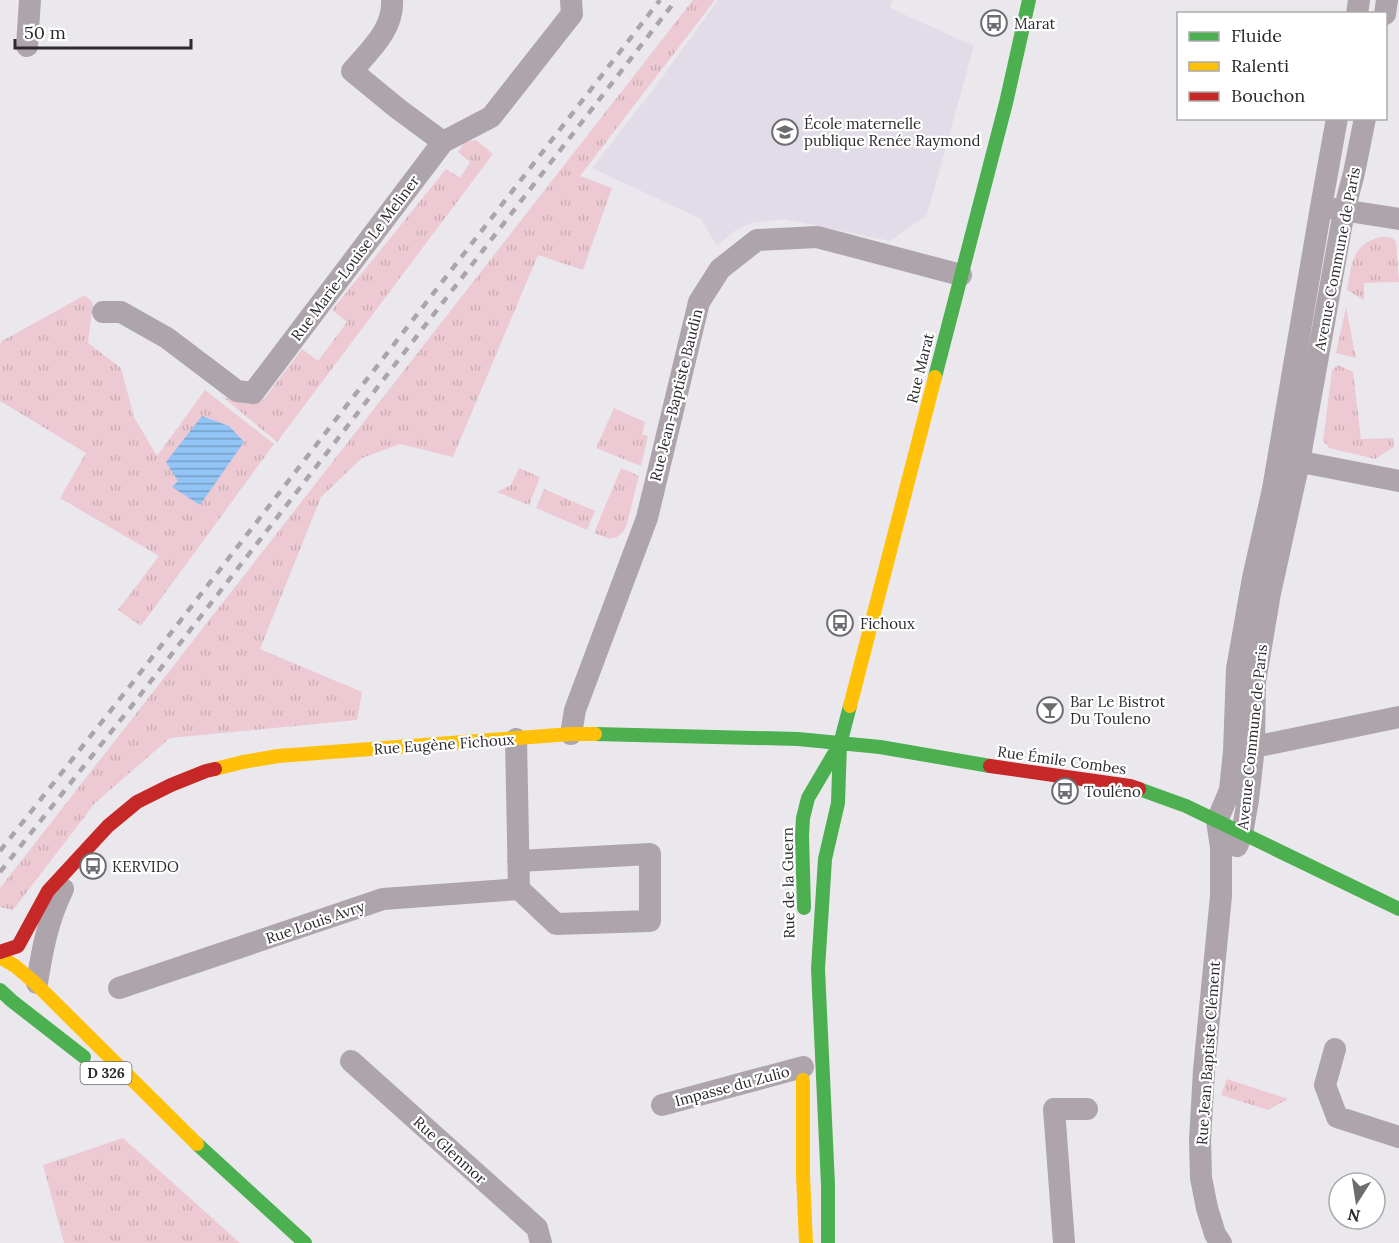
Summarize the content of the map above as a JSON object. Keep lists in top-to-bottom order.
{
  "streets": {
    "main road": [
      "Rue Marat",
      "Rue Eugène Fichoux",
      "Rue Émile Combes",
      "Rue de la Guern",
      "D 326"
    ],
    "street": [
      "Rue Marie-Louise Le Meliner",
      "Avenue Commune de Paris",
      "Rue Jean-Baptiste Baudin",
      "Rue Louis Avry",
      "Rue Jean Baptiste Clément",
      "Impasse du Zulio",
      "Rue Glenmor"
    ]
  },
  "crossings": [
    ["Avenue Commune de Paris", "Rue Émile Combes"],
    ["Avenue Commune de Paris", "Rue Jean Baptiste Clément"],
    ["Rue Marat", "Rue Jean-Baptiste Baudin"],
    ["Rue Marat", "Rue Eugène Fichoux"],
    ["Rue Marat", "Rue Émile Combes"],
    ["Rue Marat", "Rue de la Guern"],
    ["Rue Jean-Baptiste Baudin", "Rue Eugène Fichoux"],
    ["Rue Eugène Fichoux", "Rue Émile Combes"],
    ["Rue Eugène Fichoux", "Rue de la Guern"],
    ["Rue Eugène Fichoux", "D 326"],
    ["Rue Émile Combes", "Rue de la Guern"]
  ],
  "places": {
    "bus stop": [
      "Marat",
      "Fichoux",
      "Touléno",
      "KERVIDO"
    ],
    "school or university": ["École maternelle publique Renée Raymond"],
    "bar": ["Bar Le Bistrot Du Touleno"]
  },
  "legend": ["Fluide", "Ralenti", "Bouchon"],
  "scale_bar": "50 m",
  "north": "bottom"
}
